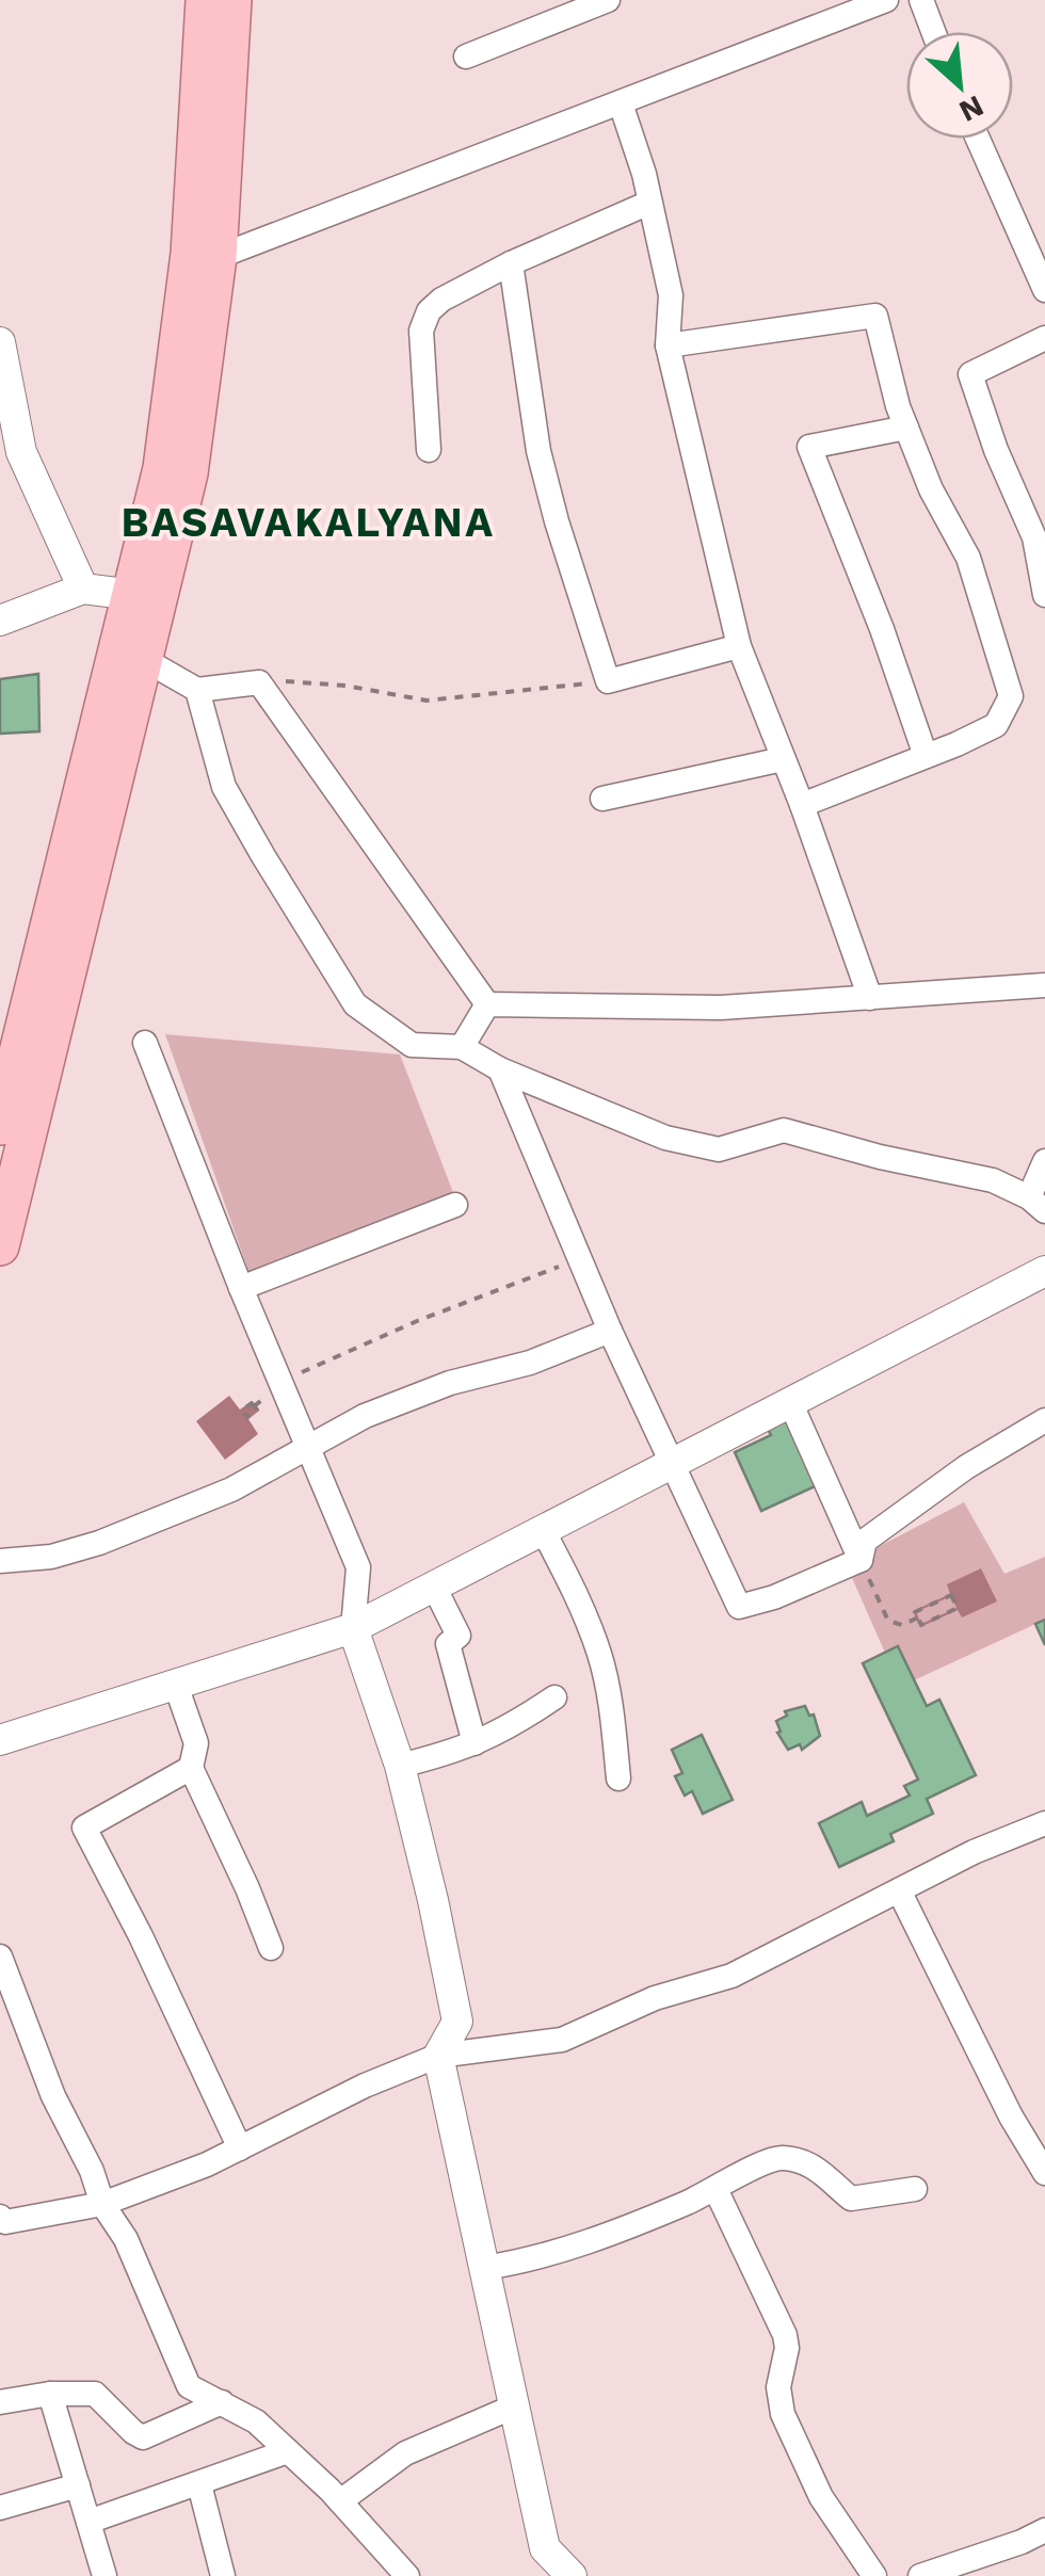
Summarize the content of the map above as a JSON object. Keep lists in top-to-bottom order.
{
  "districts": ["BASAVAKALYANA"],
  "north": "bottom right"
}
